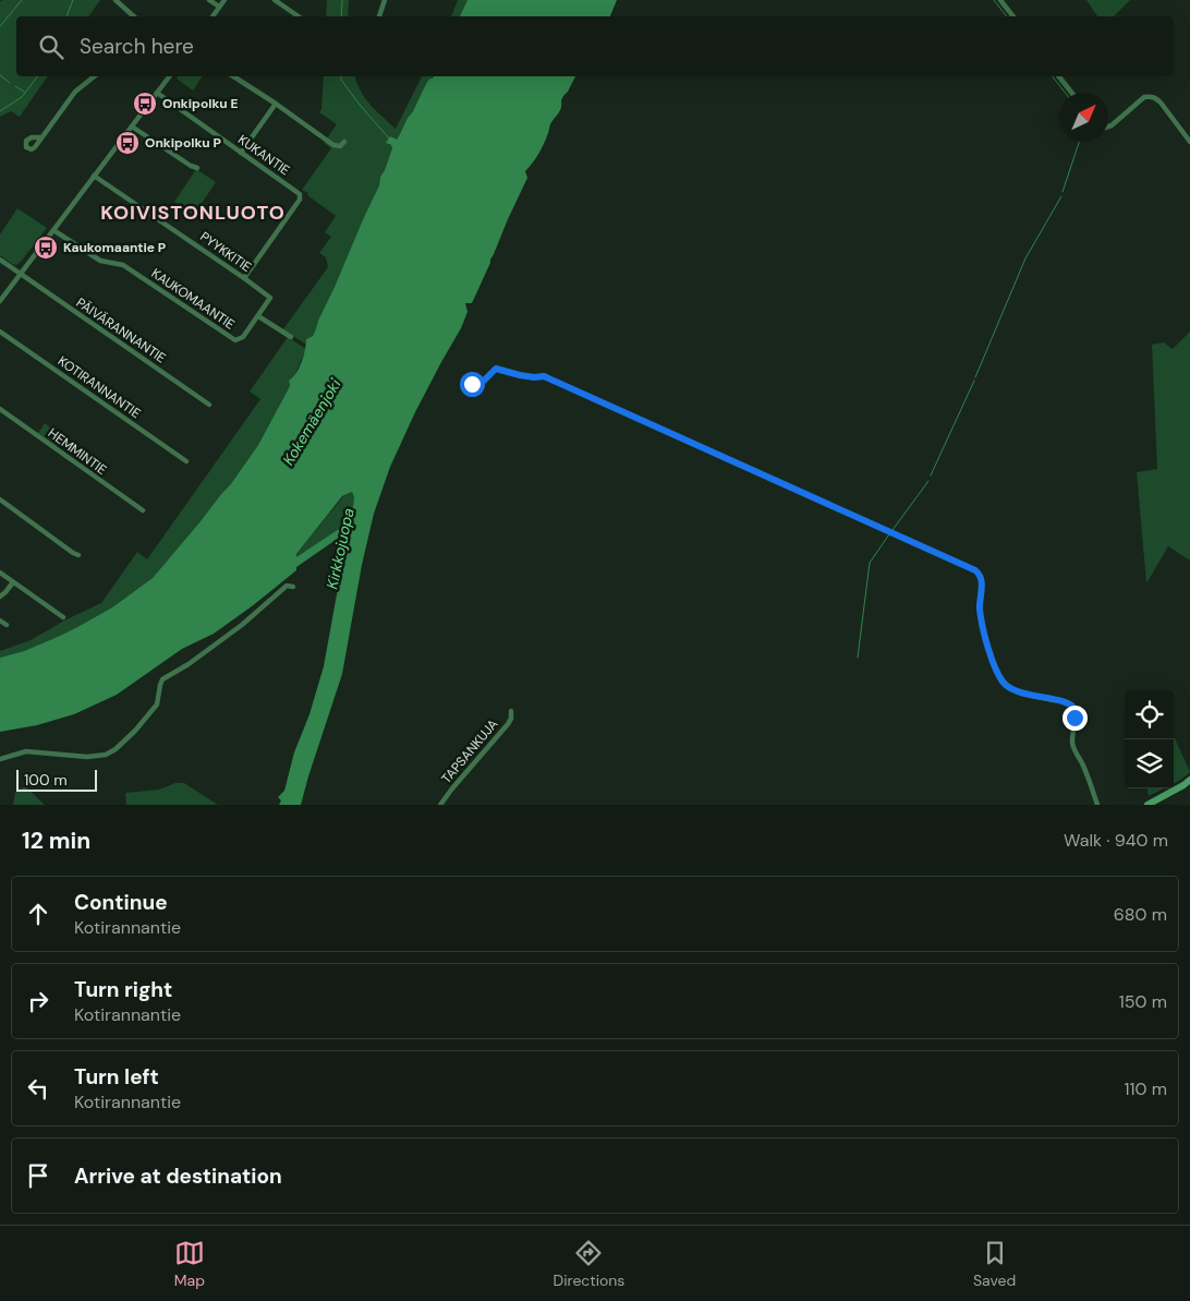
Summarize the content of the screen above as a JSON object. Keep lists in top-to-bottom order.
{
  "streets": {
    "street": [
      "KUKANTIE",
      "PYYKKITIE",
      "KAUKOMAANTIE",
      "PÄIVÄRANNANTIE",
      "KOTIRANNANTIE",
      "HEMMINTIE",
      "TAPSANKUJA"
    ]
  },
  "crossings": [
    ["KUKANTIE", "PYYKKITIE"],
    ["PYYKKITIE", "KAUKOMAANTIE"]
  ],
  "districts": ["KOIVISTONLUOTO"],
  "water": ["Kokemäenjoki", "Kirkkojuopa"],
  "places": {
    "bus stop": ["Onkipolku E", "Onkipolku P", "Kaukomaantie P"]
  },
  "scale_bar": "100 m",
  "north": "top right",
  "page": {
    "search": "Search here",
    "scale": "100 m",
    "heading": ["12 min", "Walk · 940 m"],
    "list": [
      ["Continue", "Kotirannantie", "680 m"],
      ["Turn right", "Kotirannantie", "150 m"],
      ["Turn left", "Kotirannantie", "110 m"],
      "Arrive at destination"
    ],
    "nav": ["Map", "Directions", "Saved"]
  }
}
